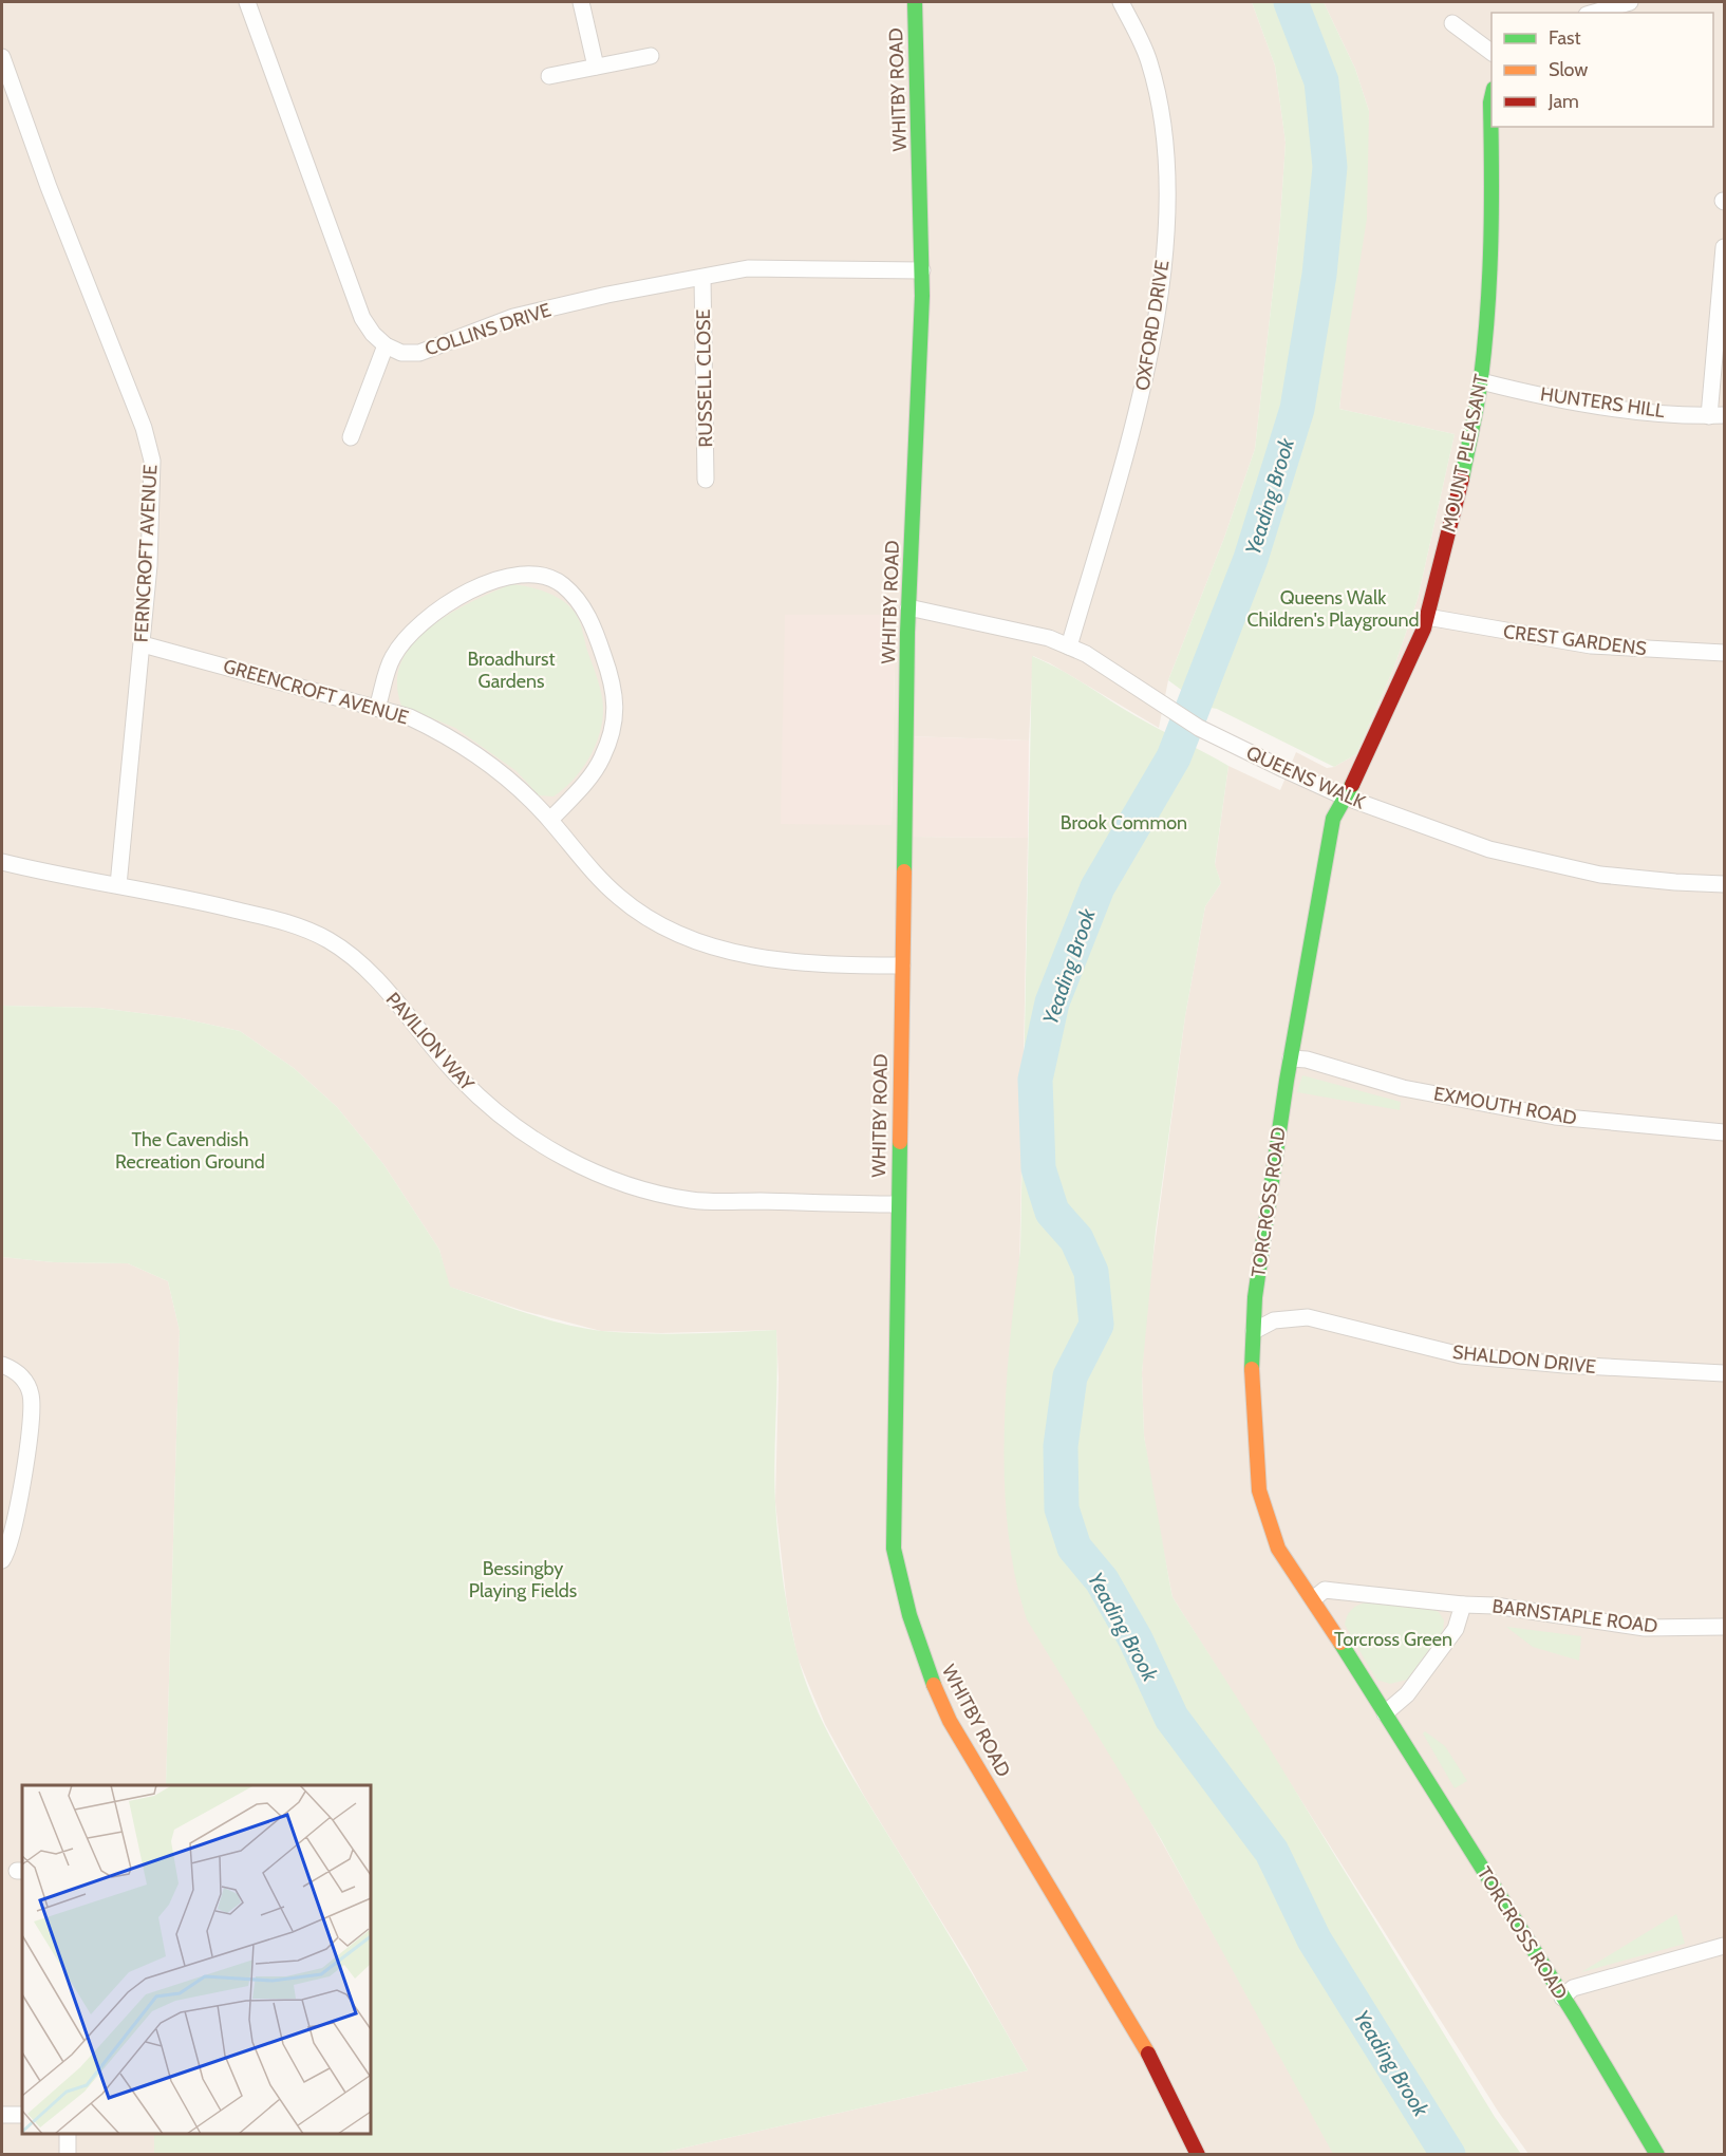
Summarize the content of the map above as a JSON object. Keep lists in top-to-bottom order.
{
  "streets": {
    "street": [
      "WHITBY ROAD",
      "OXFORD DRIVE",
      "COLLINS DRIVE",
      "RUSSELL CLOSE",
      "HUNTERS HILL",
      "MOUNT PLEASANT",
      "FERNCROFT AVENUE",
      "CREST GARDENS",
      "GREENCROFT AVENUE",
      "QUEENS WALK",
      "PAVILION WAY",
      "EXMOUTH ROAD",
      "TORCROSS ROAD",
      "SHALDON DRIVE",
      "BARNSTAPLE ROAD"
    ]
  },
  "crossings": [
    ["WHITBY ROAD", "COLLINS DRIVE"],
    ["WHITBY ROAD", "GREENCROFT AVENUE"],
    ["WHITBY ROAD", "QUEENS WALK"],
    ["WHITBY ROAD", "PAVILION WAY"],
    ["OXFORD DRIVE", "QUEENS WALK"],
    ["COLLINS DRIVE", "RUSSELL CLOSE"],
    ["HUNTERS HILL", "MOUNT PLEASANT"],
    ["MOUNT PLEASANT", "CREST GARDENS"],
    ["MOUNT PLEASANT", "QUEENS WALK"],
    ["MOUNT PLEASANT", "TORCROSS ROAD"],
    ["FERNCROFT AVENUE", "GREENCROFT AVENUE"],
    ["FERNCROFT AVENUE", "PAVILION WAY"],
    ["QUEENS WALK", "TORCROSS ROAD"],
    ["EXMOUTH ROAD", "TORCROSS ROAD"],
    ["TORCROSS ROAD", "SHALDON DRIVE"]
  ],
  "water": ["Yeading Brook"],
  "parks": [
    "Queens Walk Children's Playground",
    "Broadhurst Gardens",
    "Brook Common",
    "The Cavendish Recreation Ground",
    "Bessingby Playing Fields",
    "Torcross Green"
  ],
  "legend": ["Fast", "Slow", "Jam"]
}
